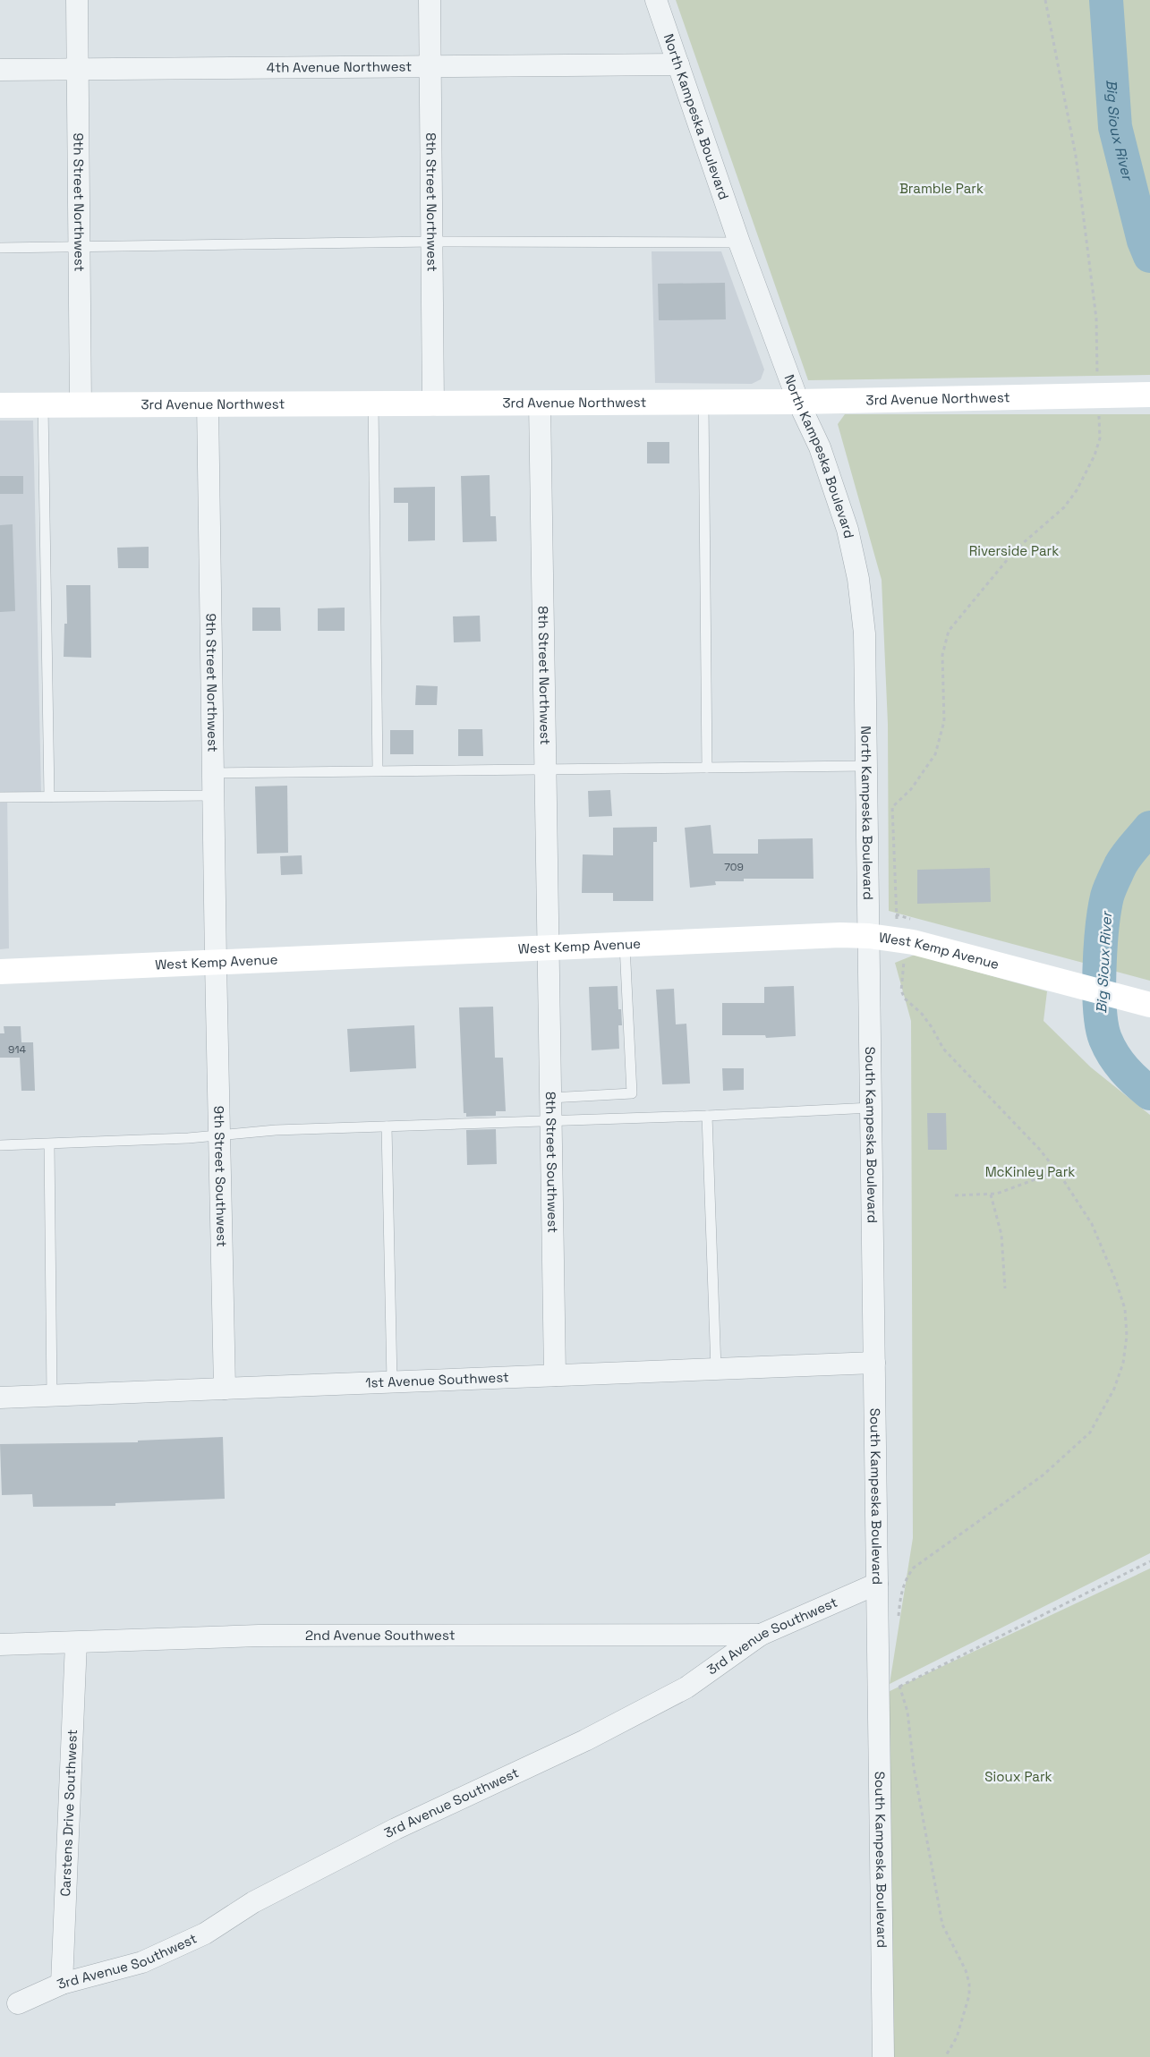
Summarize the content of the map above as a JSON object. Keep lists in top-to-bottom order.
{
  "streets": {
    "main road": ["3rd Avenue Northwest", "West Kemp Avenue"],
    "street": [
      "4th Avenue Northwest",
      "North Kampeska Boulevard",
      "9th Street Northwest",
      "8th Street Northwest",
      "South Kampeska Boulevard",
      "8th Street Southwest",
      "9th Street Southwest",
      "1st Avenue Southwest",
      "2nd Avenue Southwest",
      "3rd Avenue Southwest",
      "Carstens Drive Southwest"
    ]
  },
  "crossings": [
    ["4th Avenue Northwest", "North Kampeska Boulevard"],
    ["4th Avenue Northwest", "9th Street Northwest"],
    ["4th Avenue Northwest", "8th Street Northwest"],
    ["North Kampeska Boulevard", "3rd Avenue Northwest"],
    ["North Kampeska Boulevard", "West Kemp Avenue"],
    ["North Kampeska Boulevard", "South Kampeska Boulevard"],
    ["9th Street Northwest", "3rd Avenue Northwest"],
    ["9th Street Northwest", "West Kemp Avenue"],
    ["9th Street Northwest", "9th Street Southwest"],
    ["8th Street Northwest", "3rd Avenue Northwest"],
    ["8th Street Northwest", "West Kemp Avenue"],
    ["8th Street Northwest", "8th Street Southwest"],
    ["West Kemp Avenue", "South Kampeska Boulevard"],
    ["West Kemp Avenue", "8th Street Southwest"],
    ["West Kemp Avenue", "9th Street Southwest"],
    ["South Kampeska Boulevard", "1st Avenue Southwest"],
    ["South Kampeska Boulevard", "3rd Avenue Southwest"],
    ["8th Street Southwest", "1st Avenue Southwest"],
    ["9th Street Southwest", "1st Avenue Southwest"],
    ["2nd Avenue Southwest", "3rd Avenue Southwest"],
    ["2nd Avenue Southwest", "Carstens Drive Southwest"],
    ["3rd Avenue Southwest", "Carstens Drive Southwest"]
  ],
  "water": ["Big Sioux River"],
  "parks": [
    "Bramble Park",
    "Riverside Park",
    "McKinley Park",
    "Sioux Park"
  ],
  "house_numbers": ["709", "914"]
}
